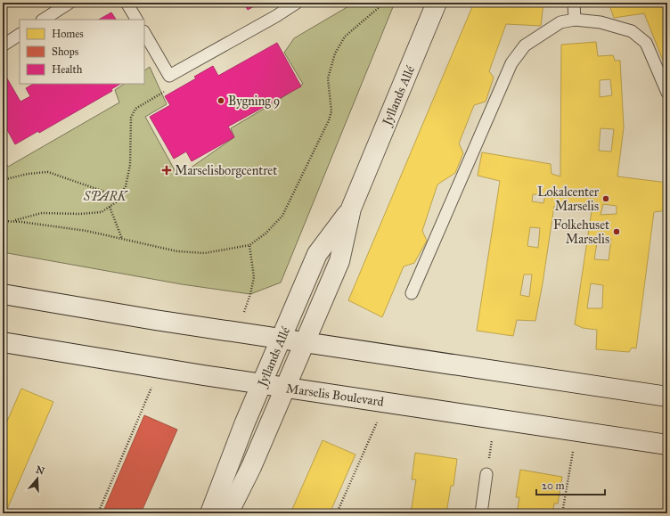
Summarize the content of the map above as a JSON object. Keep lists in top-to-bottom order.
{
  "streets": {
    "main road": ["Jyllands Allé", "Marselis Boulevard"]
  },
  "crossings": [
    ["Jyllands Allé", "Marselis Boulevard"]
  ],
  "parks": ["SPARK"],
  "places": {
    "other": ["Bygning 9", "Lokalcenter Marselis", "Folkehuset Marselis"],
    "health": ["Marselisborgcentret"]
  },
  "legend": ["Homes", "Shops", "Health"],
  "scale_bar": "20 m",
  "north": "top"
}
